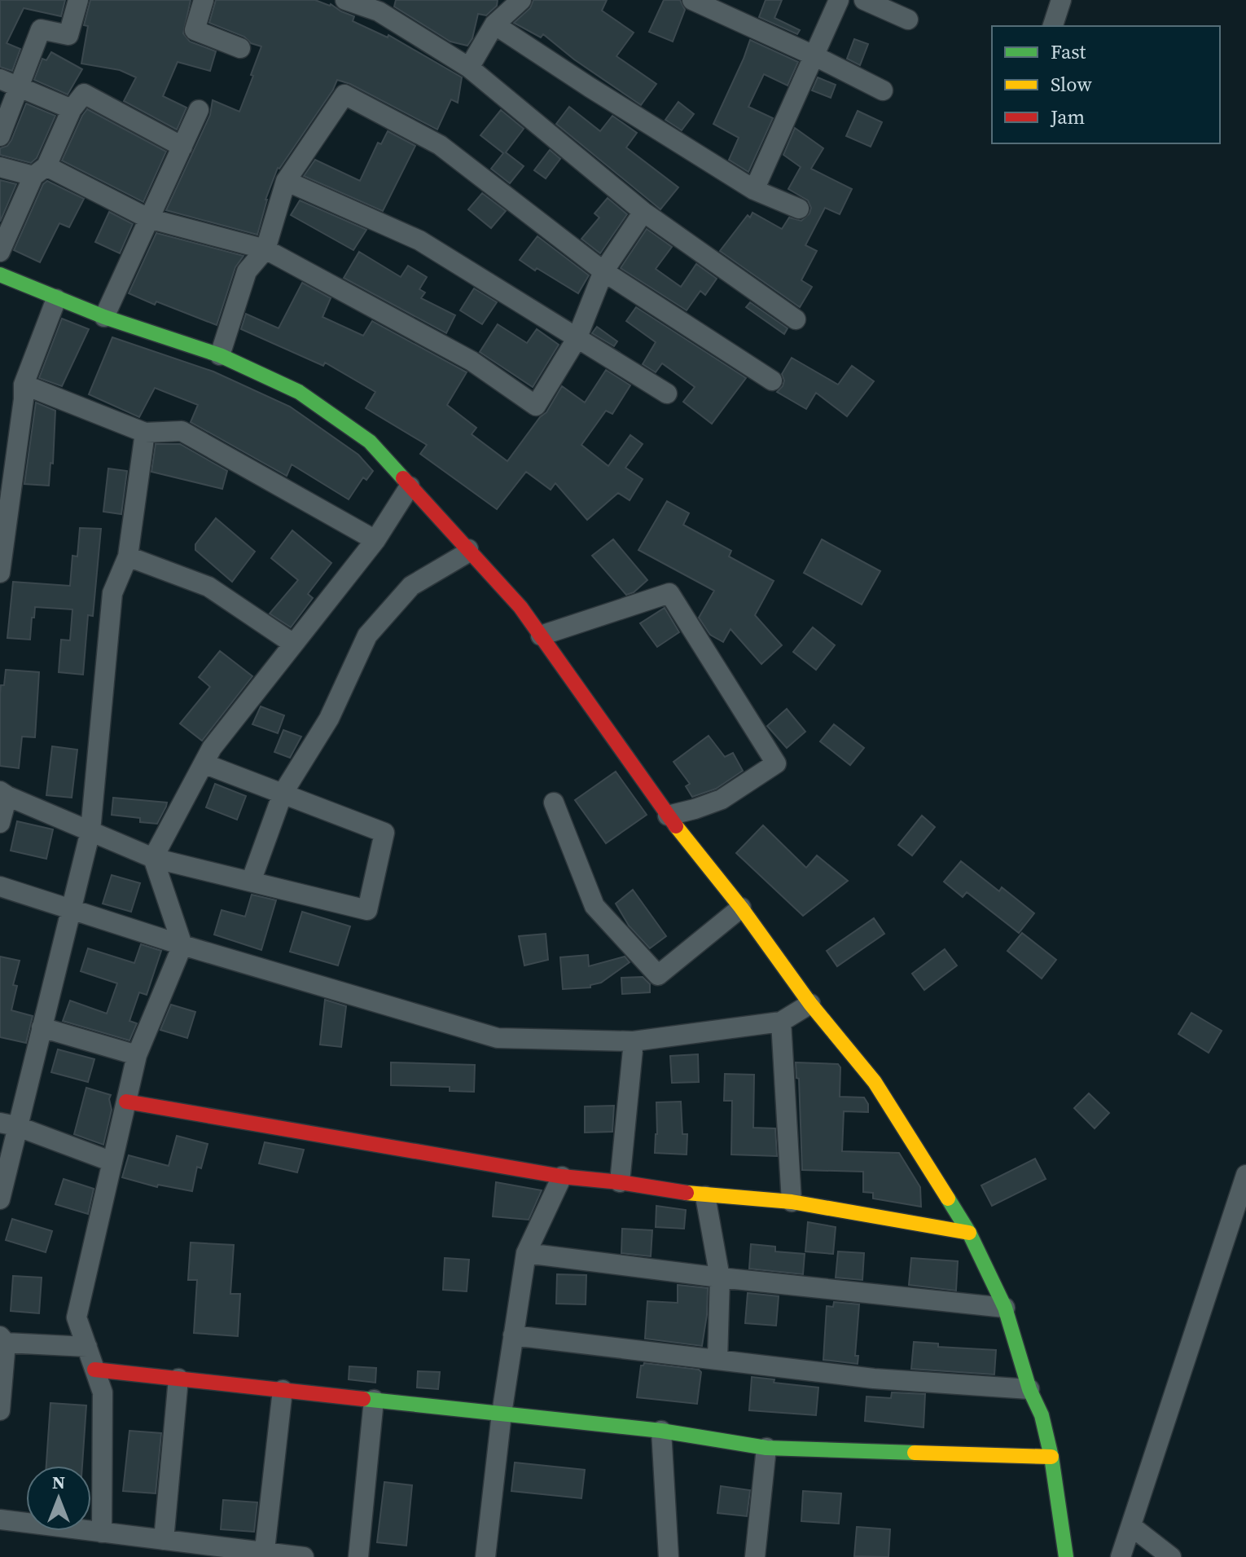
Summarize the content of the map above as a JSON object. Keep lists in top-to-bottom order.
{
  "legend": ["Fast", "Slow", "Jam"],
  "north": "top"
}
